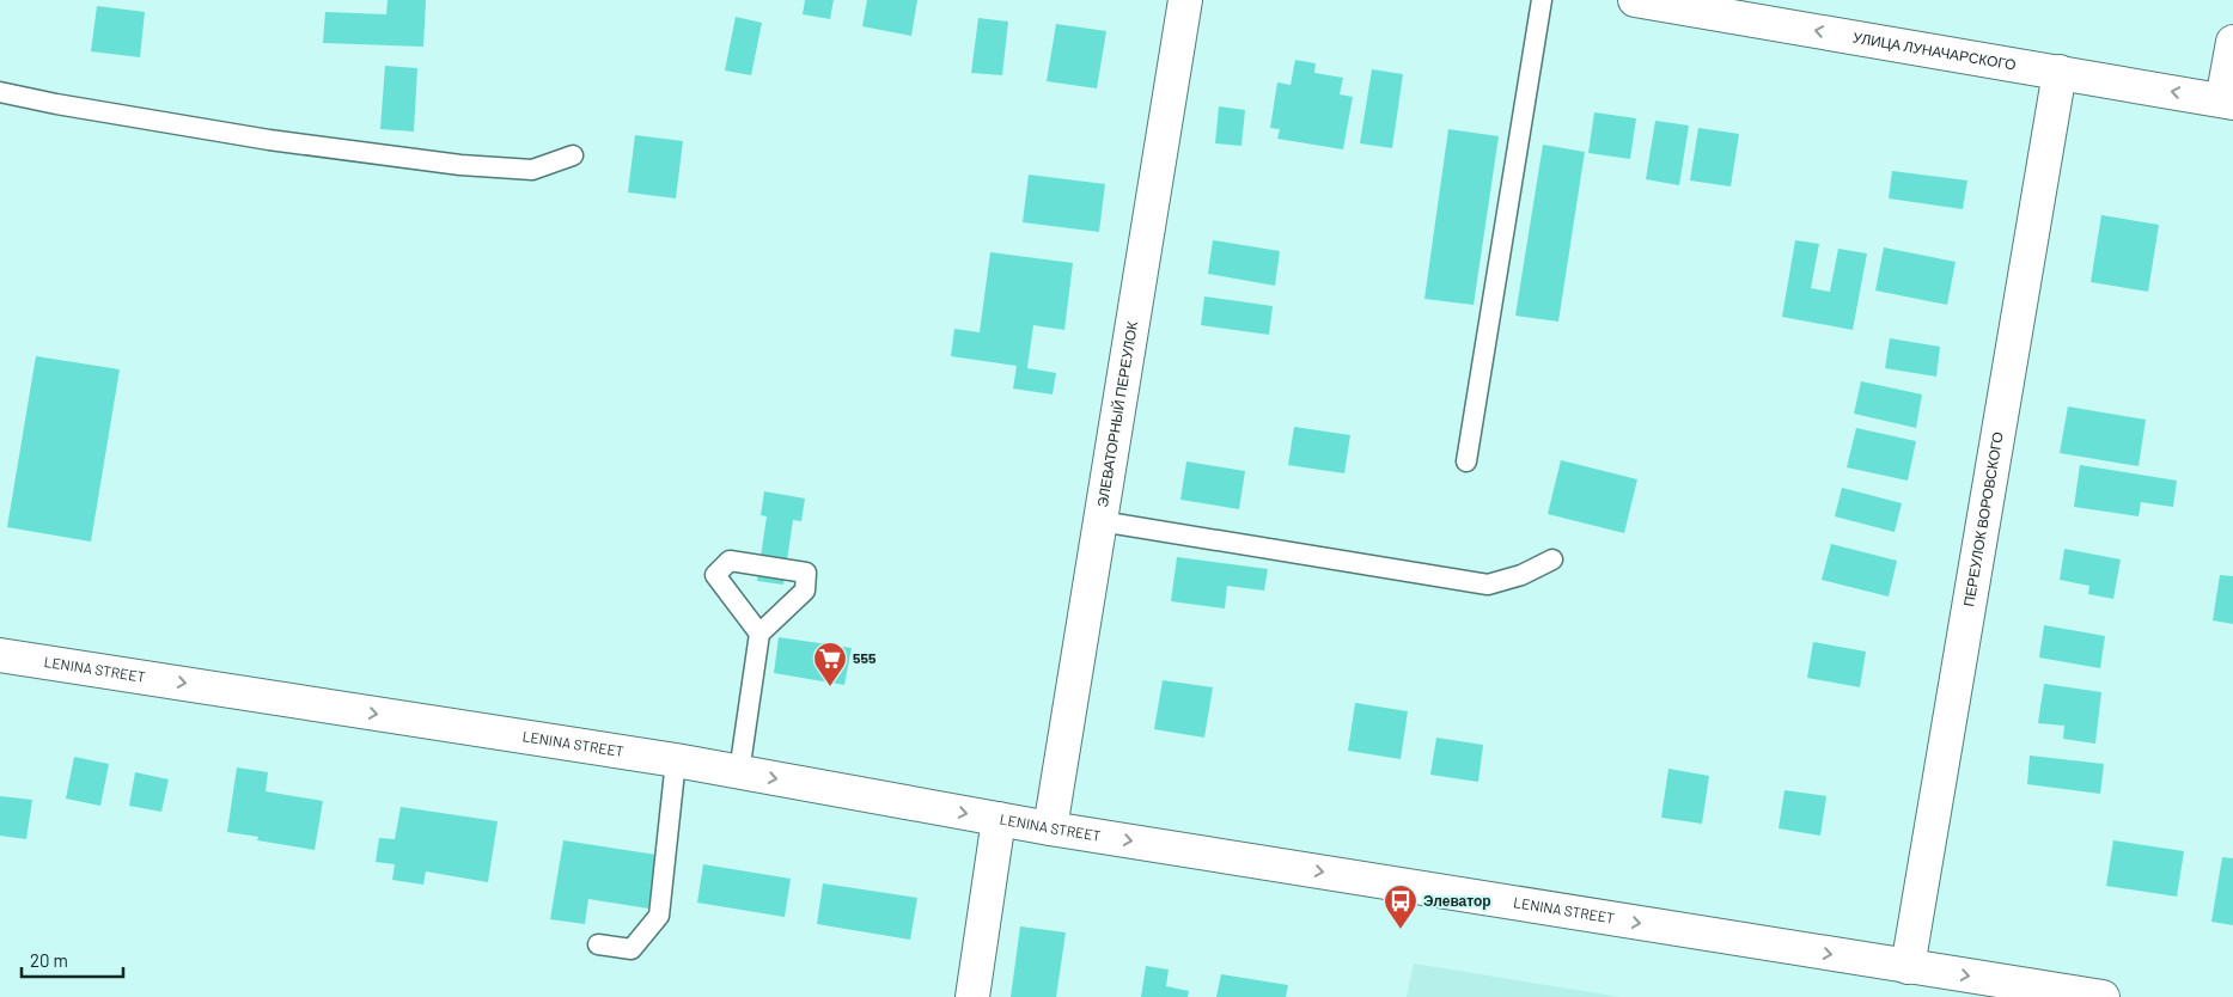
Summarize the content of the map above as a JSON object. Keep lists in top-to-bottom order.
{
  "streets": {
    "main road": [
      "УЛИЦА ЛУНАЧАРСКОГО",
      "ЭЛЕВАТОРНЫЙ ПЕРЕУЛОК",
      "ПЕРЕУЛОК ВОРОВСКОГО",
      "LENINA STREET"
    ]
  },
  "crossings": [
    ["УЛИЦА ЛУНАЧАРСКОГО", "ПЕРЕУЛОК ВОРОВСКОГО"],
    ["ЭЛЕВАТОРНЫЙ ПЕРЕУЛОК", "LENINA STREET"],
    ["ПЕРЕУЛОК ВОРОВСКОГО", "LENINA STREET"]
  ],
  "one_way": ["УЛИЦА ЛУНАЧАРСКОГО", "LENINA STREET"],
  "places": {
    "supermarket": ["555"],
    "bus stop": ["Элеватор"]
  },
  "scale_bar": "20 m"
}
